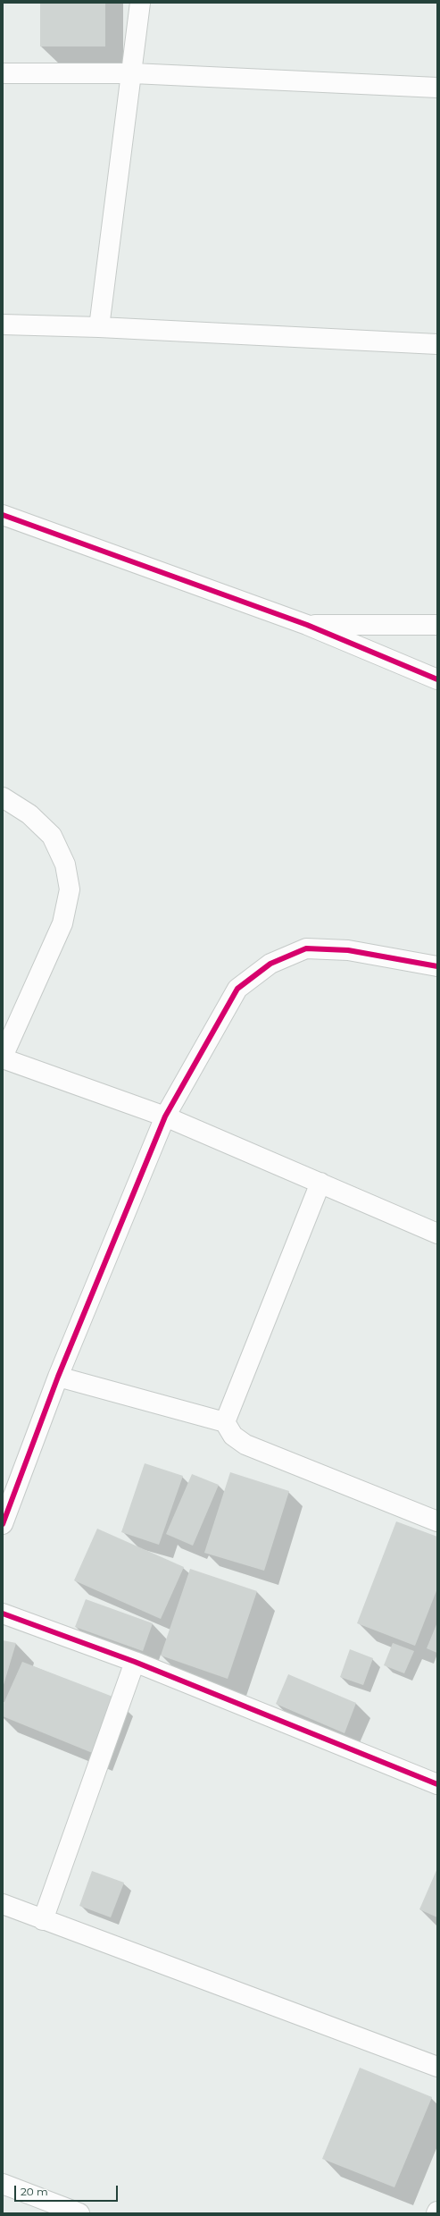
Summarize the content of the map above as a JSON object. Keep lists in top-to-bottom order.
{
  "scale_bar": "20 m"
}
